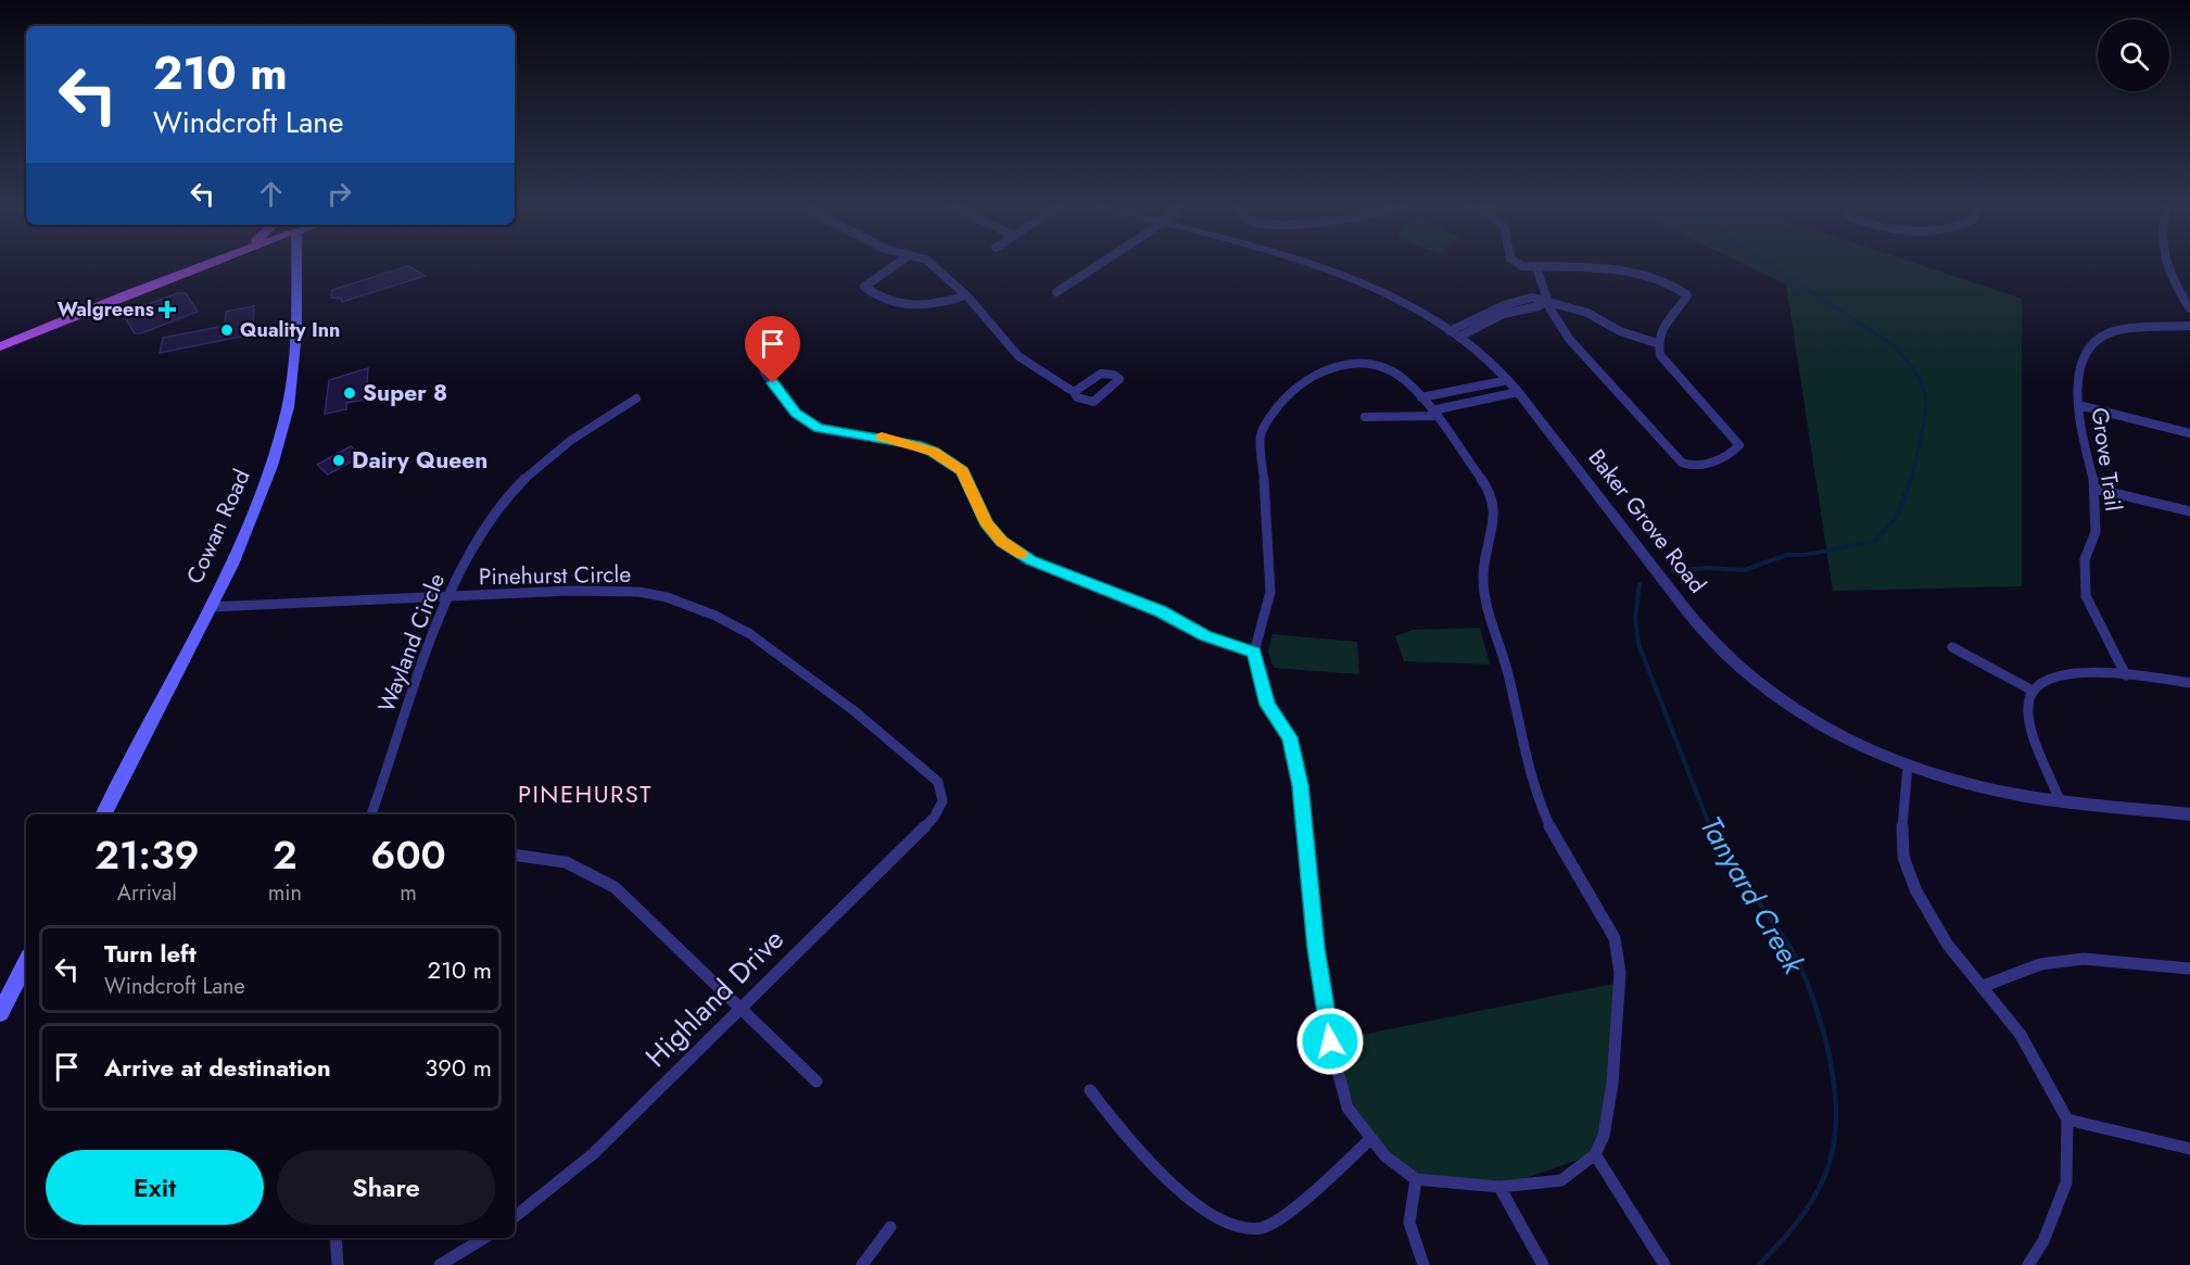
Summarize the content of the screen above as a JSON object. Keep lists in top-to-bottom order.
{
  "streets": {
    "main road": ["Cowan Road"],
    "street": [
      "Grove Trail",
      "Baker Grove Road",
      "Pinehurst Circle",
      "Wayland Circle",
      "Highland Drive"
    ]
  },
  "crossings": [
    ["Cowan Road", "Pinehurst Circle"],
    ["Pinehurst Circle", "Wayland Circle"],
    ["Pinehurst Circle", "Highland Drive"]
  ],
  "districts": ["PINEHURST"],
  "water": ["Tanyard Creek"],
  "places": {
    "health": ["Walgreens"],
    "other": ["Quality Inn", "Super 8", "Dairy Queen"]
  },
  "page": {
    "turn": ["210 m", "Windcroft Lane"],
    "eta": [
      "21:39",
      "Arrival",
      "2",
      "min",
      "600",
      "m"
    ],
    "list": [
      {
        "name": "Turn left",
        "note": "Windcroft Lane",
        "value": "210 m"
      },
      {
        "name": "Arrive at destination",
        "value": "390 m"
      }
    ],
    "buttons": ["Exit", "Share"]
  }
}
